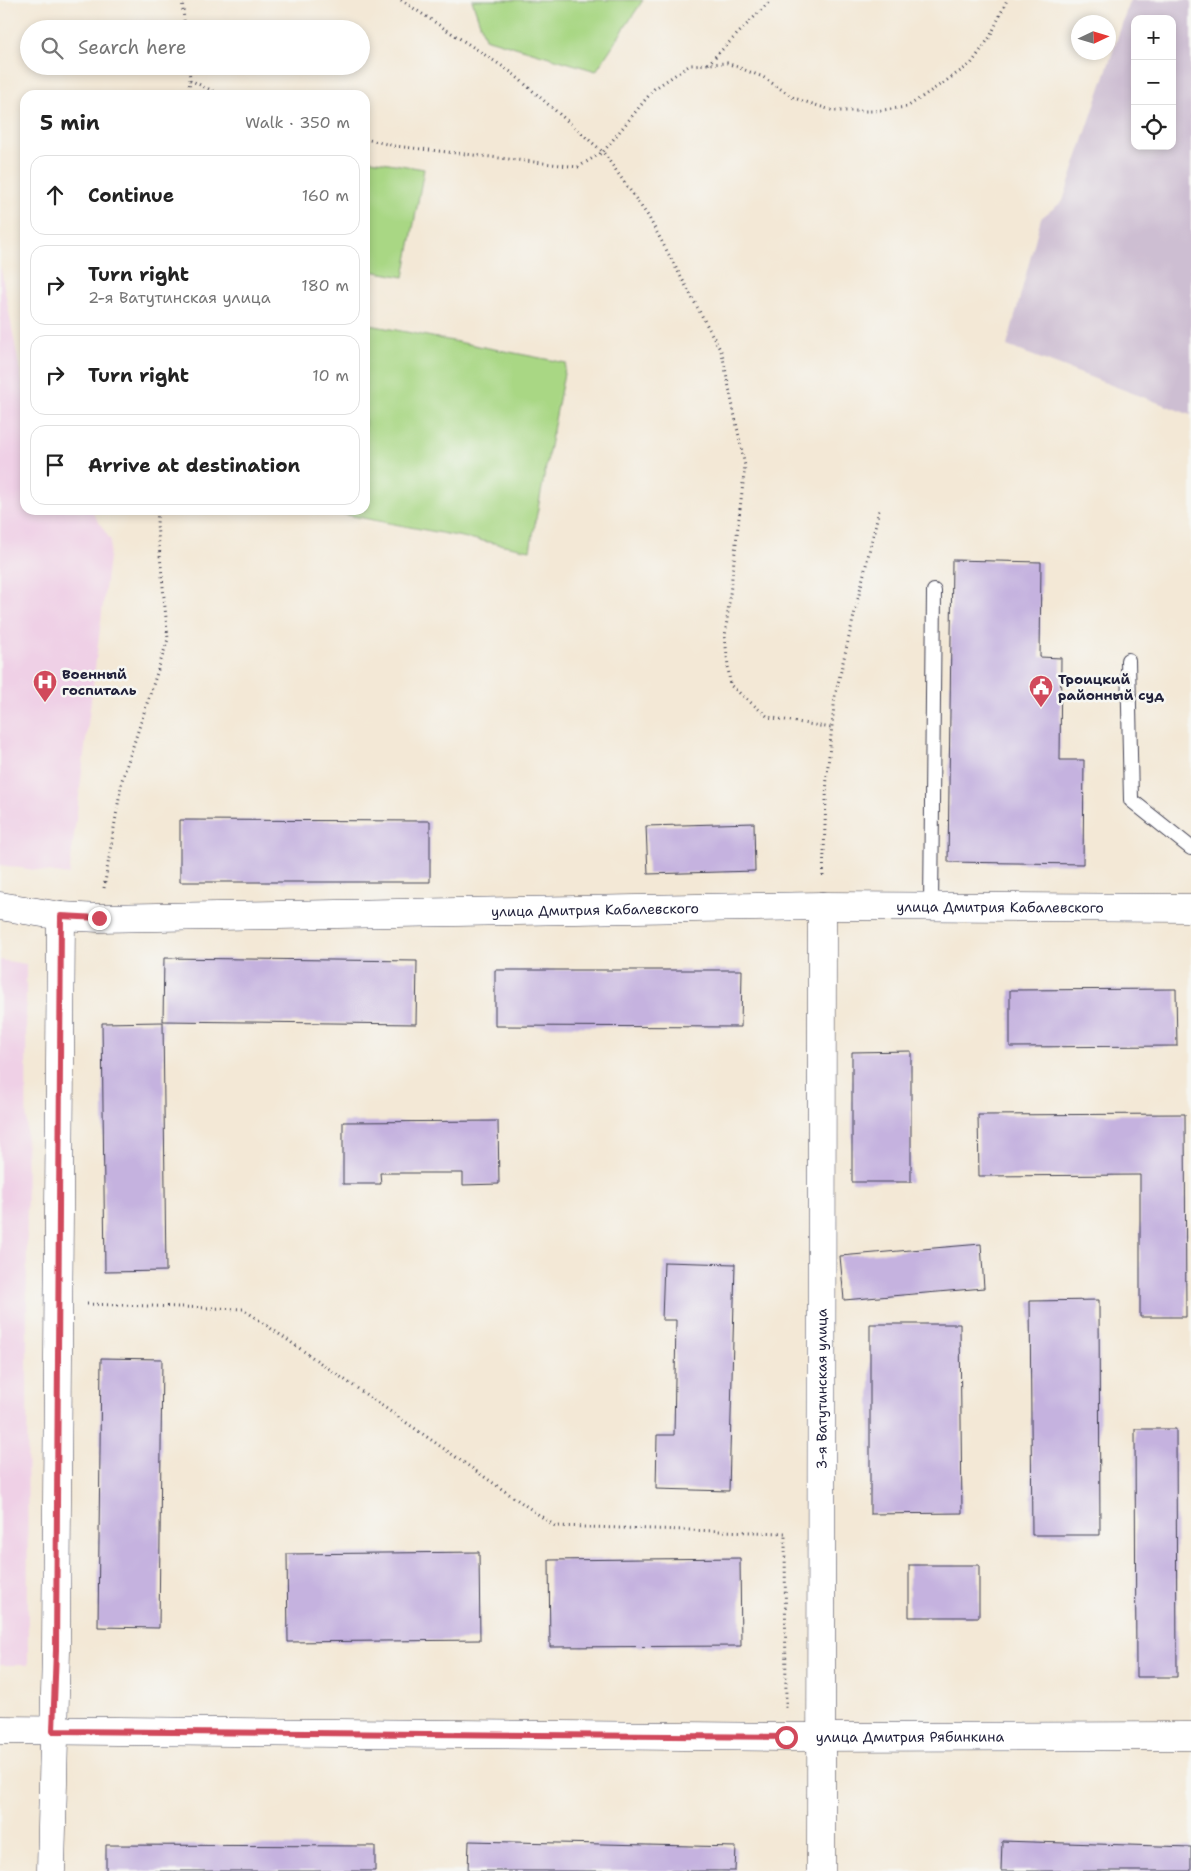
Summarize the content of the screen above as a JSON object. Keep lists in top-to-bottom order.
{
  "streets": {
    "street": ["улица Дмитрия Кабалевского", "3-я Ватутинская улица", "улица Дмитрия Рябинкина"]
  },
  "crossings": [
    ["улица Дмитрия Кабалевского", "3-я Ватутинская улица"],
    ["3-я Ватутинская улица", "улица Дмитрия Рябинкина"]
  ],
  "places": {
    "hospital": ["Военный госпиталь"],
    "public building": ["Троицкий районный суд"]
  },
  "north": "right",
  "page": {
    "map_buttons": ["+", "−"],
    "search": "Search here",
    "heading": ["5 min", "Walk · 350 m"],
    "list": [
      ["Continue", "160 m"],
      ["Turn right", "2-я Ватутинская улица", "180 m"],
      ["Turn right", "10 m"],
      "Arrive at destination"
    ]
  }
}
